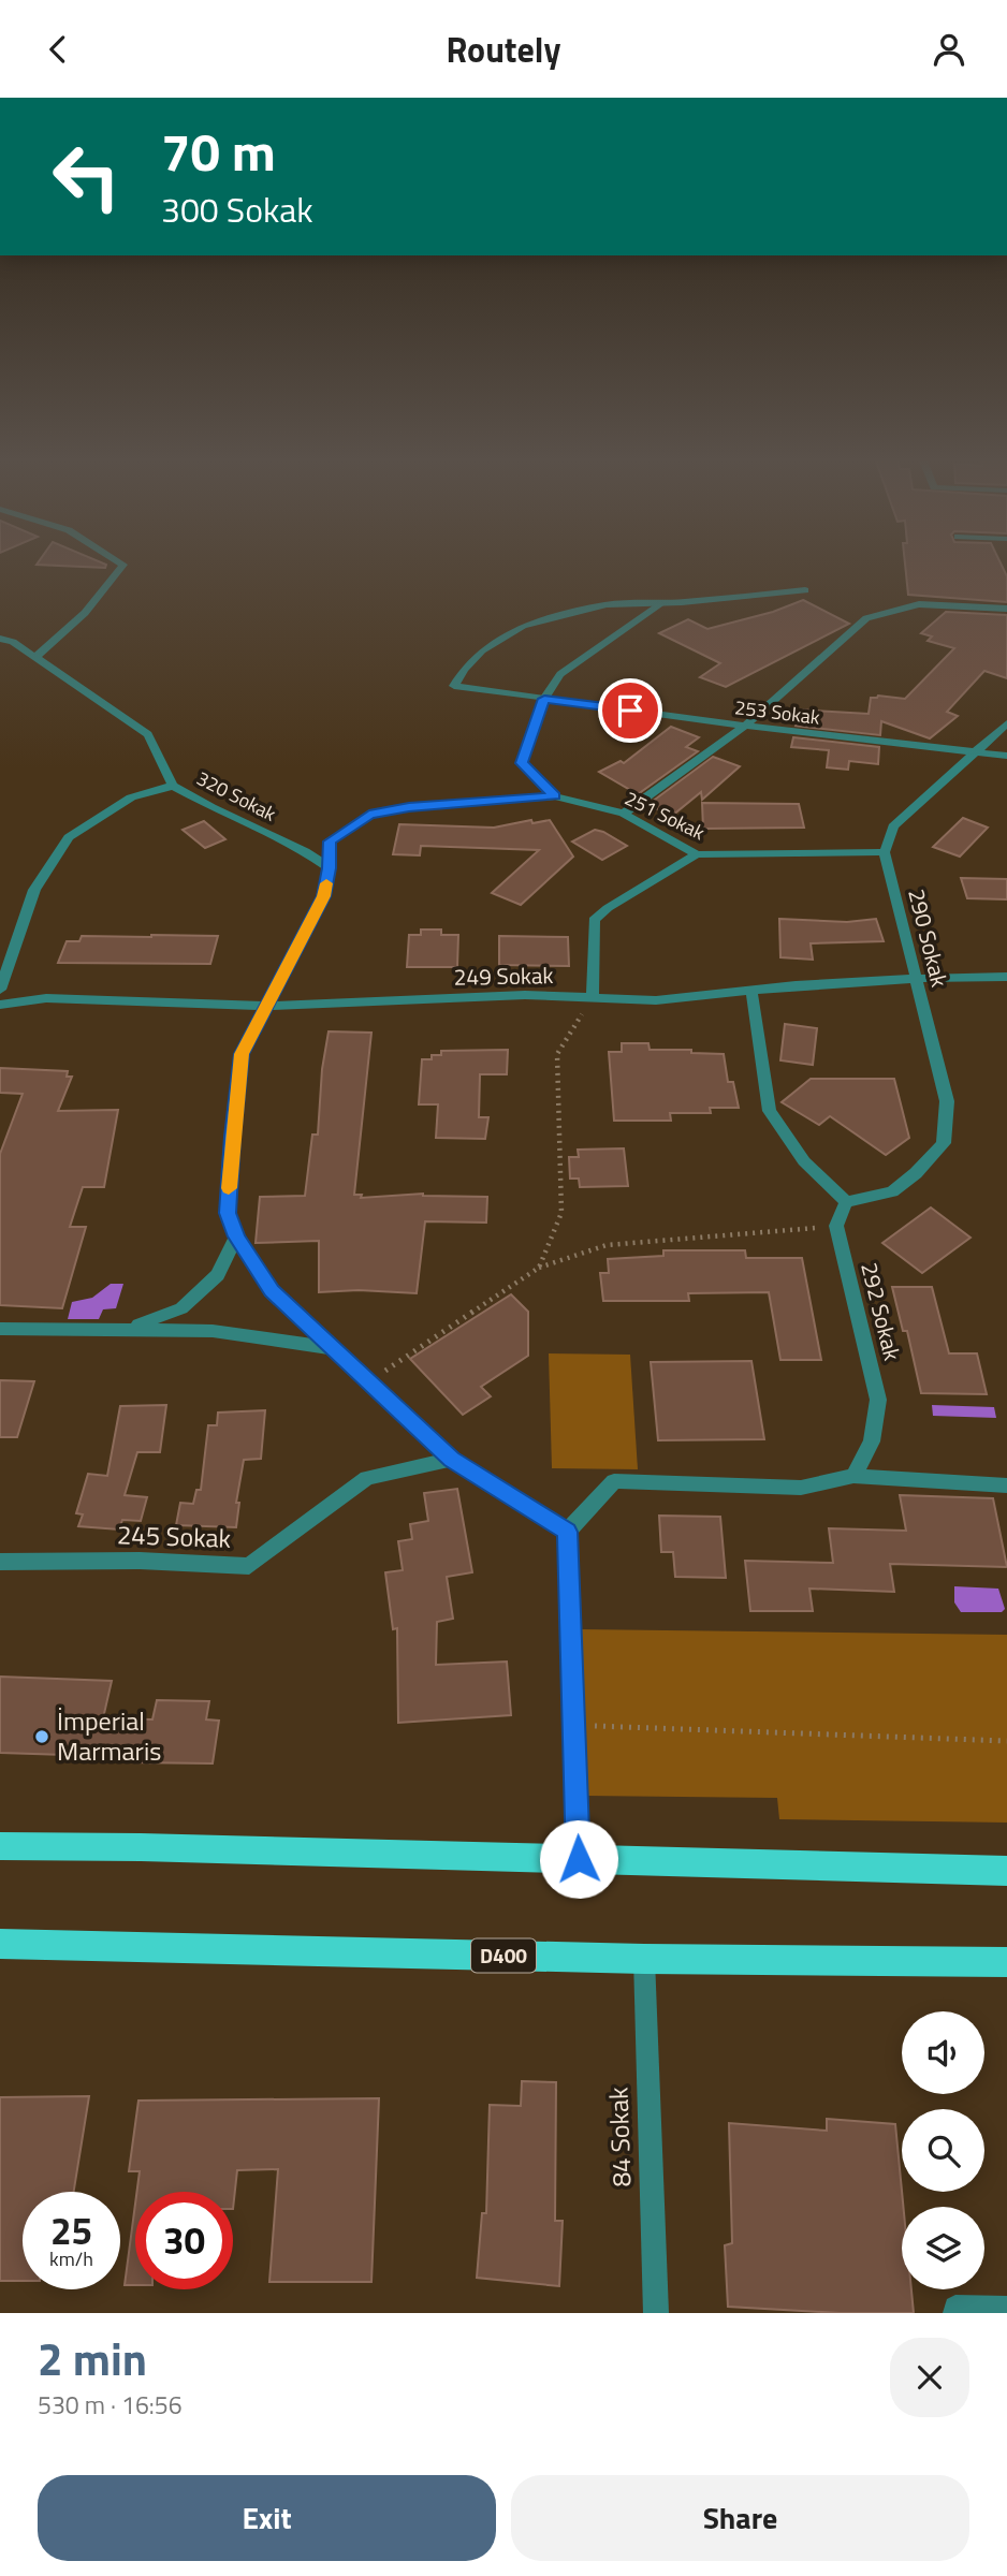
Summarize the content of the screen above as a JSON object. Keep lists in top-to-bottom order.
{
  "streets": {
    "highway": ["D400"],
    "street": [
      "253 Sokak",
      "320 Sokak",
      "251 Sokak",
      "290 Sokak",
      "249 Sokak",
      "292 Sokak",
      "245 Sokak",
      "84 Sokak"
    ]
  },
  "crossings": [
    ["320 Sokak", "251 Sokak"],
    ["251 Sokak", "290 Sokak"],
    ["290 Sokak", "249 Sokak"],
    ["D400", "84 Sokak"]
  ],
  "places": ["İmperial Marmaris"],
  "page": {
    "header": "Routely",
    "turn": ["70 m", "300 Sokak"],
    "speed": "25 km/h",
    "limit": "30",
    "heading": ["2 min", "530 m · 16:56"],
    "buttons": ["Exit", "Share"]
  }
}
